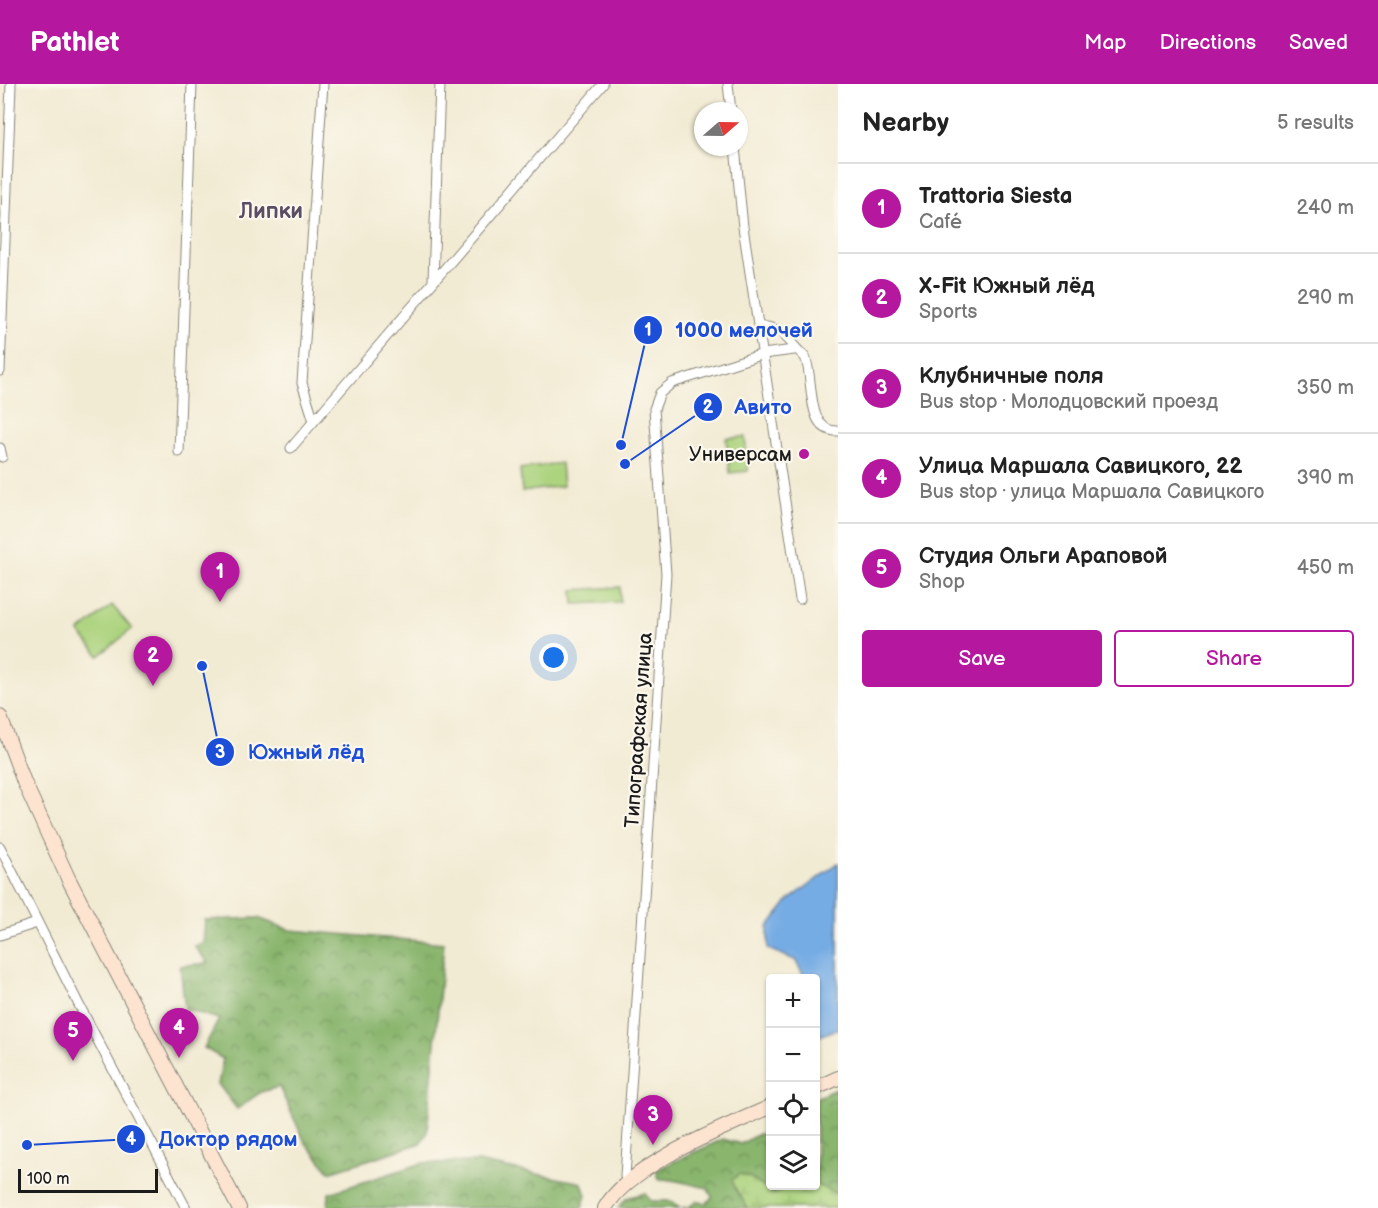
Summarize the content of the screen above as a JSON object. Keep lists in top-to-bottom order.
{
  "streets": {
    "street": ["Типографская улица"]
  },
  "districts": ["Липки"],
  "places": [
    "1000 мелочей",
    "Универсам",
    "Авито",
    "Южный лёд",
    "Доктор рядом"
  ],
  "scale_bar": "100 m",
  "north": "right",
  "page": {
    "header": "Pathlet",
    "nav": ["Map", "Directions", "Saved"],
    "heading": ["Nearby", "5 results"],
    "list": [
      {
        "mark": "1",
        "name": "Trattoria Siesta",
        "note": "Café",
        "value": "240 m"
      },
      {
        "mark": "2",
        "name": "X-Fit Южный лёд",
        "note": "Sports",
        "value": "290 m"
      },
      {
        "mark": "3",
        "name": "Клубничные поля",
        "note": "Bus stop · Молодцовский проезд",
        "value": "350 m"
      },
      {
        "mark": "4",
        "name": "Улица Маршала Савицкого, 22",
        "note": "Bus stop · улица Маршала Савицкого",
        "value": "390 m"
      },
      {
        "mark": "5",
        "name": "Студия Ольги Араповой",
        "note": "Shop",
        "value": "450 m"
      }
    ],
    "pins": [
      "1",
      "2",
      "4",
      "5",
      "3"
    ],
    "buttons": ["Save", "Share"],
    "map_buttons": ["+", "−"],
    "scale": "100 m"
  }
}
